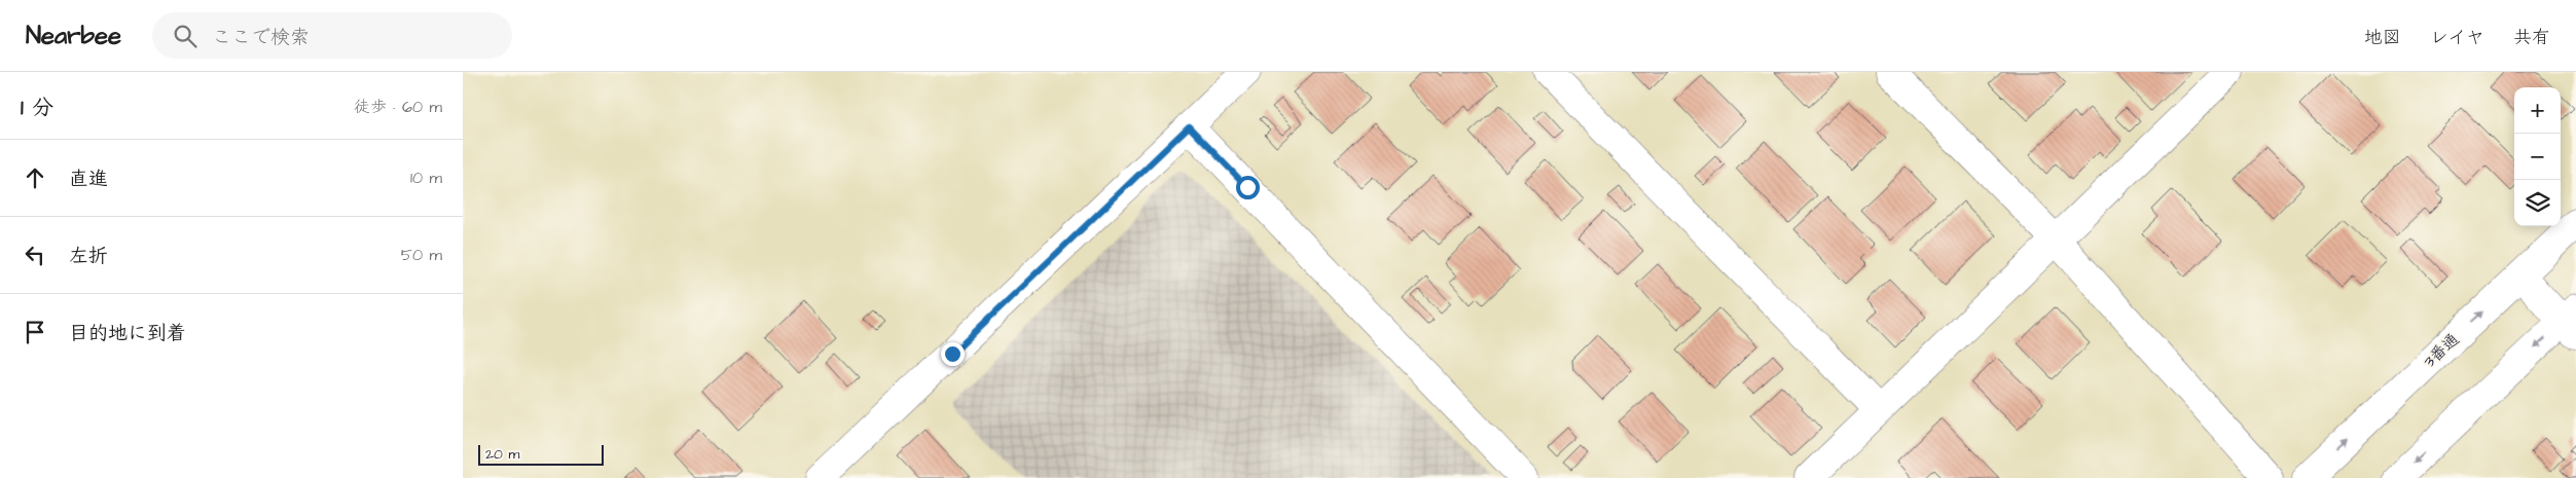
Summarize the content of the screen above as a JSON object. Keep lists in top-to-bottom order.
{
  "streets": {
    "street": ["3番通"]
  },
  "scale_bar": "20 m",
  "page": {
    "header": "Nearbee",
    "search": "ここで検索",
    "nav": ["地図", "レイヤ", "共有"],
    "heading": ["1 分", "徒歩 · 60 m"],
    "map_buttons": ["+", "−"],
    "list": [
      ["直進", "10 m"],
      ["左折", "50 m"],
      "目的地に到着"
    ],
    "scale": "20 m"
  }
}
